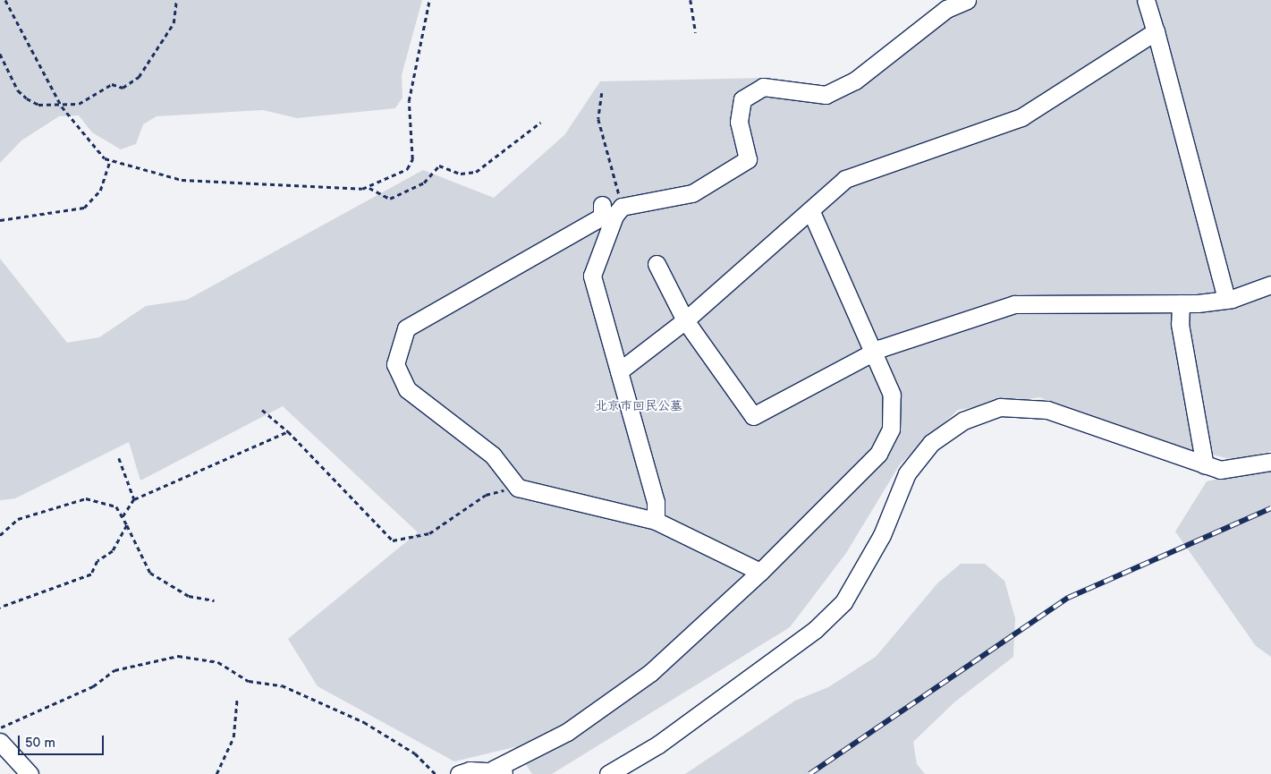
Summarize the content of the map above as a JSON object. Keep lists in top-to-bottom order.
{
  "parks": ["北京市回民公墓"],
  "scale_bar": "50 m"
}
